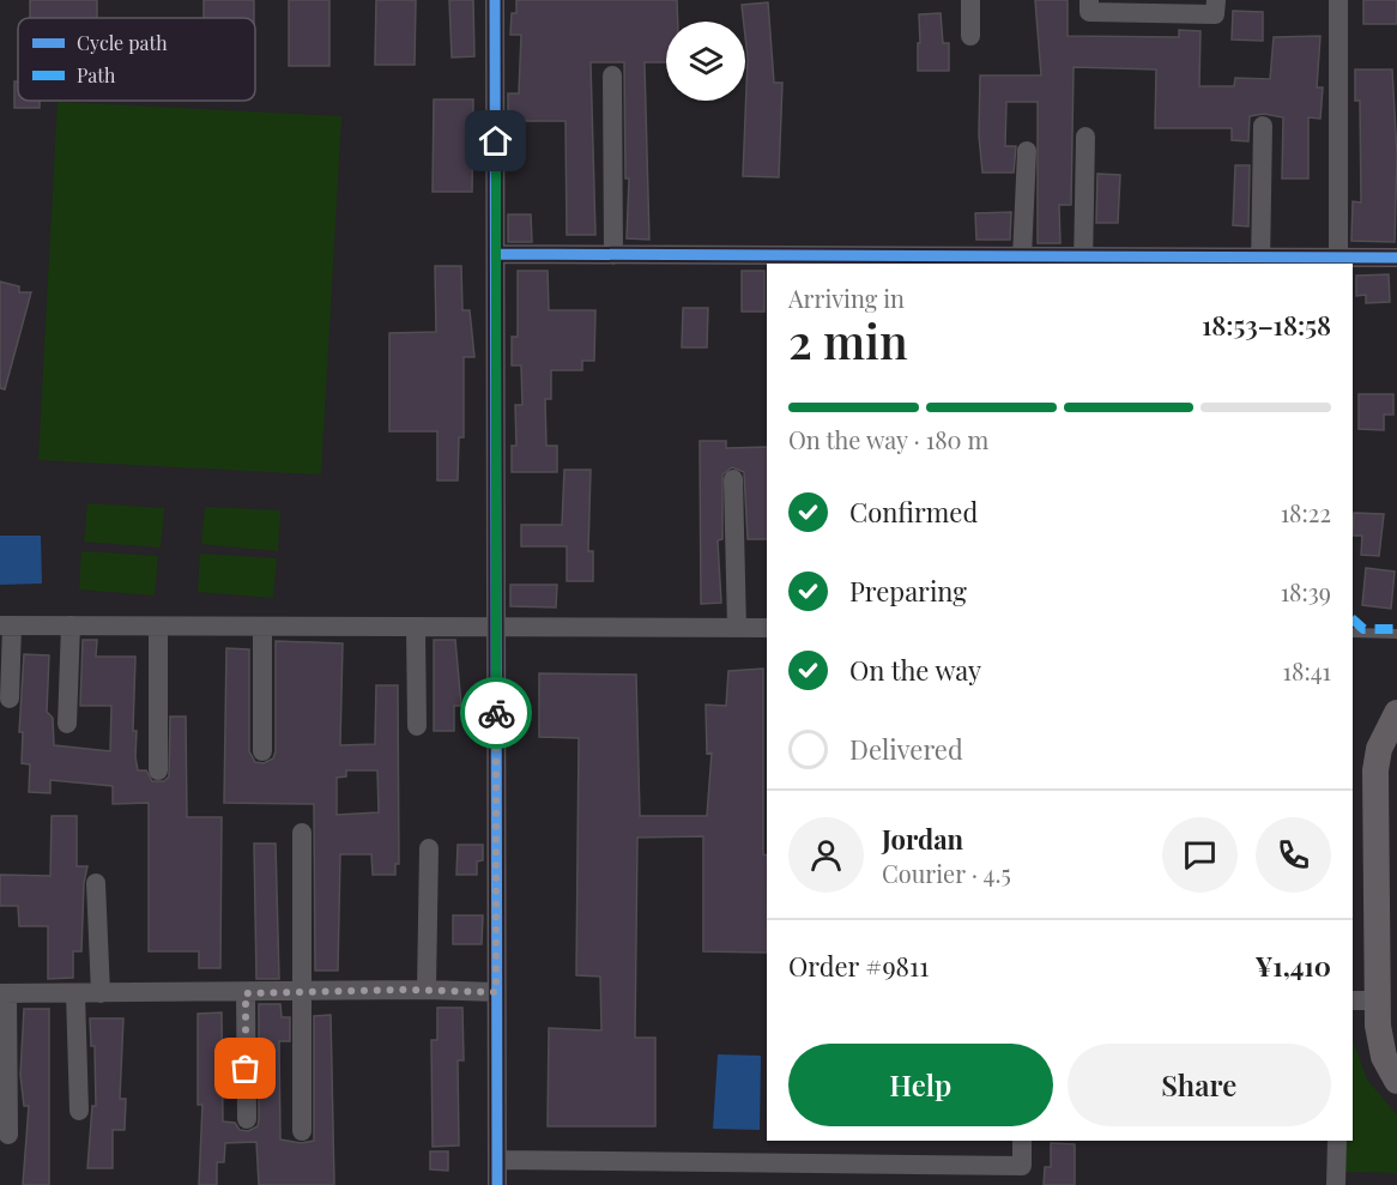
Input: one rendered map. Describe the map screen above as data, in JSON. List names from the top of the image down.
{
  "legend": ["Cycle path", "Path"],
  "page": {
    "heading": ["2 min", "Arriving in", "18:53–18:58"],
    "panel": [
      "Jordan",
      "Courier · 4.5",
      "Order #9811",
      "¥1,410"
    ],
    "bar": "On the way · 180 m",
    "list": [
      ["Confirmed", "18:22"],
      ["Preparing", "18:39"],
      ["On the way", "18:41"],
      "Delivered"
    ],
    "buttons": ["Help", "Share"]
  }
}
